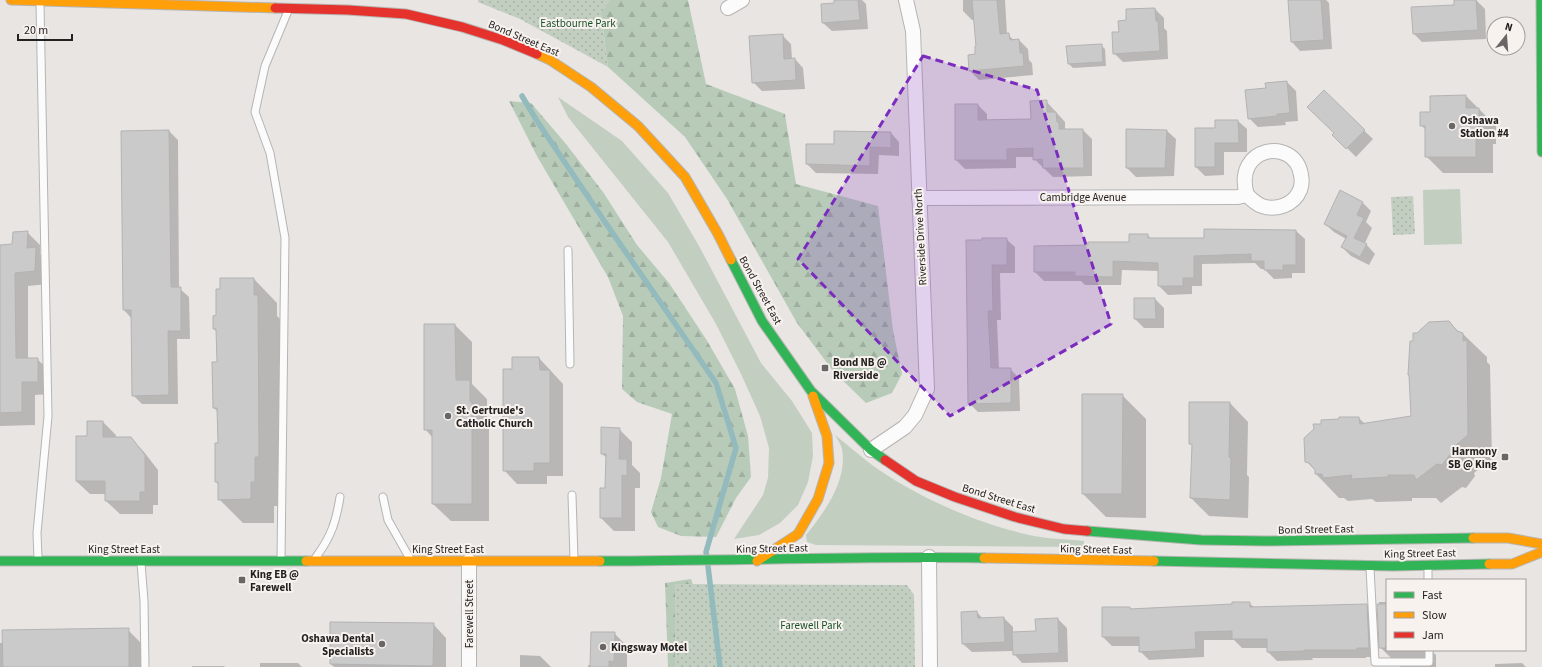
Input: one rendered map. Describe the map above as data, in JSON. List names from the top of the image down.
{
  "streets": {
    "main road": ["Bond Street East", "King Street East"],
    "street": ["Cambridge Avenue", "Riverside Drive North", "Farewell Street"]
  },
  "crossings": [
    ["Bond Street East", "Riverside Drive North"],
    ["Cambridge Avenue", "Riverside Drive North"],
    ["King Street East", "Farewell Street"]
  ],
  "parks": ["Eastbourne Park", "Farewell Park"],
  "places": {
    "other": [
      "Oshawa Station #4",
      "St. Gertrude's Catholic Church",
      "Oshawa Dental Specialists",
      "Kingsway Motel"
    ],
    "transit": ["Bond NB @ Riverside", "Harmony SB @ King", "King EB @ Farewell"]
  },
  "legend": ["Fast", "Slow", "Jam"],
  "scale_bar": "20 m",
  "north": "top"
}
